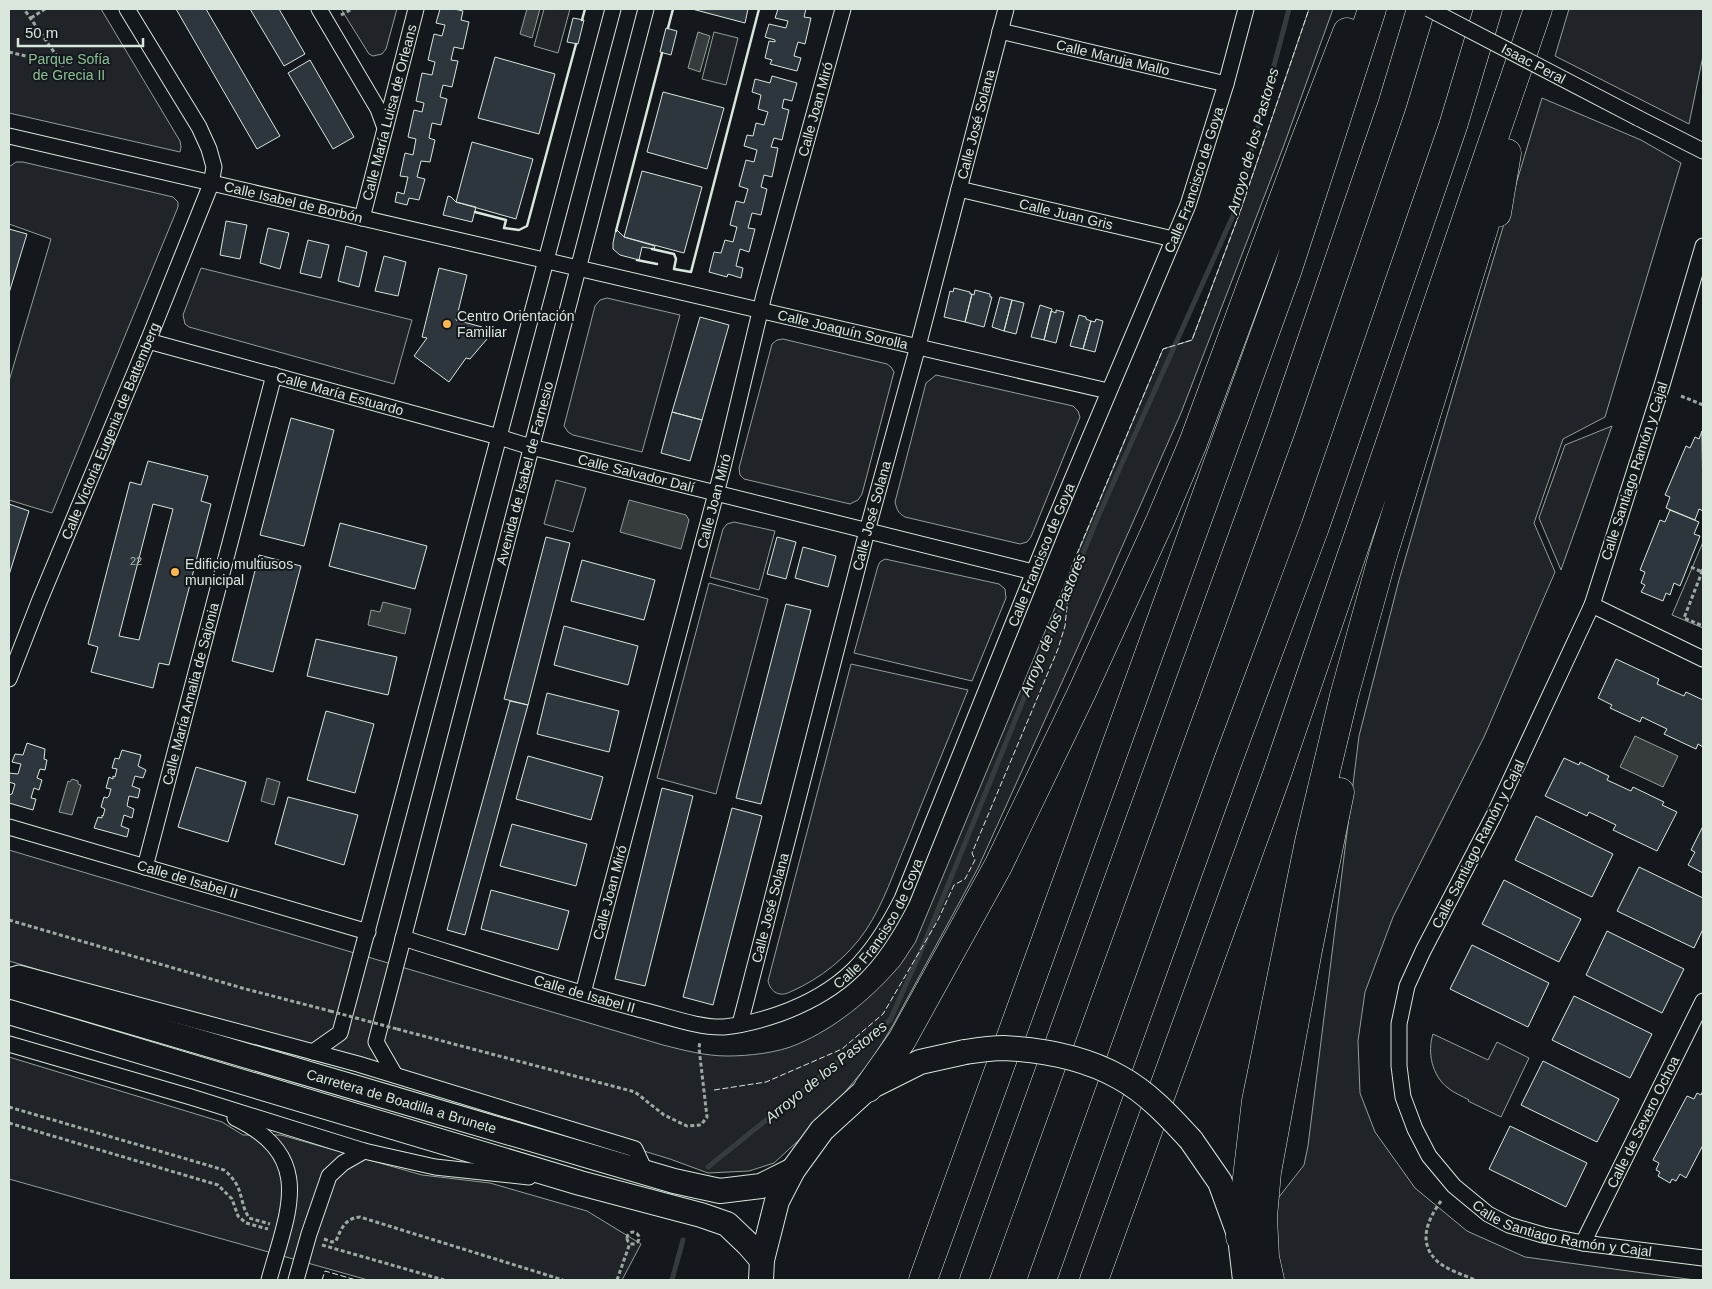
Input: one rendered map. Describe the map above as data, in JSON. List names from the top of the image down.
{
  "streets": {
    "main road": ["Carretera de Boadilla a Brunete"],
    "street": [
      "Calle Maruja Mallo",
      "Isaac Peral",
      "Calle Joan Miró",
      "Calle María Luisa de Orleans",
      "Calle José Solana",
      "Calle Francisco de Goya",
      "Calle Isabel de Borbón",
      "Calle Juan Gris",
      "Calle Joaquín Sorolla",
      "Calle María Estuardo",
      "Calle Victoria Eugenia de Battemberg",
      "Calle Santiago Ramón y Cajal",
      "Avenida de Isabel de Farnesio",
      "Calle Salvador Dalí",
      "Calle María Amalia de Sajonia",
      "Calle de Isabel II",
      "Calle de Severo Ochoa"
    ]
  },
  "crossings": [
    ["Calle Maruja Mallo", "Calle José Solana"],
    ["Calle Maruja Mallo", "Calle Francisco de Goya"],
    ["Calle Joan Miró", "Calle Joaquín Sorolla"],
    ["Calle Joan Miró", "Calle Salvador Dalí"],
    ["Calle Joan Miró", "Calle de Isabel II"],
    ["Calle María Luisa de Orleans", "Calle Isabel de Borbón"],
    ["Calle José Solana", "Calle Francisco de Goya"],
    ["Calle José Solana", "Calle Juan Gris"],
    ["Calle José Solana", "Calle Joaquín Sorolla"],
    ["Calle José Solana", "Calle Salvador Dalí"],
    ["Calle José Solana", "Calle de Isabel II"],
    ["Calle Francisco de Goya", "Calle Juan Gris"],
    ["Calle Francisco de Goya", "Calle Joaquín Sorolla"],
    ["Calle Francisco de Goya", "Calle Salvador Dalí"],
    ["Calle Francisco de Goya", "Calle de Isabel II"],
    ["Calle Isabel de Borbón", "Calle Joaquín Sorolla"],
    ["Calle Isabel de Borbón", "Calle Victoria Eugenia de Battemberg"],
    ["Calle Isabel de Borbón", "Avenida de Isabel de Farnesio"],
    ["Calle Joaquín Sorolla", "Avenida de Isabel de Farnesio"],
    ["Calle María Estuardo", "Calle Victoria Eugenia de Battemberg"],
    ["Calle María Estuardo", "Avenida de Isabel de Farnesio"],
    ["Calle María Estuardo", "Calle Salvador Dalí"],
    ["Calle María Estuardo", "Calle María Amalia de Sajonia"],
    ["Calle Santiago Ramón y Cajal", "Calle de Severo Ochoa"],
    ["Avenida de Isabel de Farnesio", "Calle Salvador Dalí"],
    ["Avenida de Isabel de Farnesio", "Calle de Isabel II"],
    ["Calle María Amalia de Sajonia", "Calle de Isabel II"]
  ],
  "water": ["Arroyo de los Pastores"],
  "parks": ["Parque Sofía de Grecia II"],
  "places": ["Centro Orientación Familiar", "Edificio multiusos municipal"],
  "house_numbers": ["22"],
  "scale_bar": "50 m"
}
